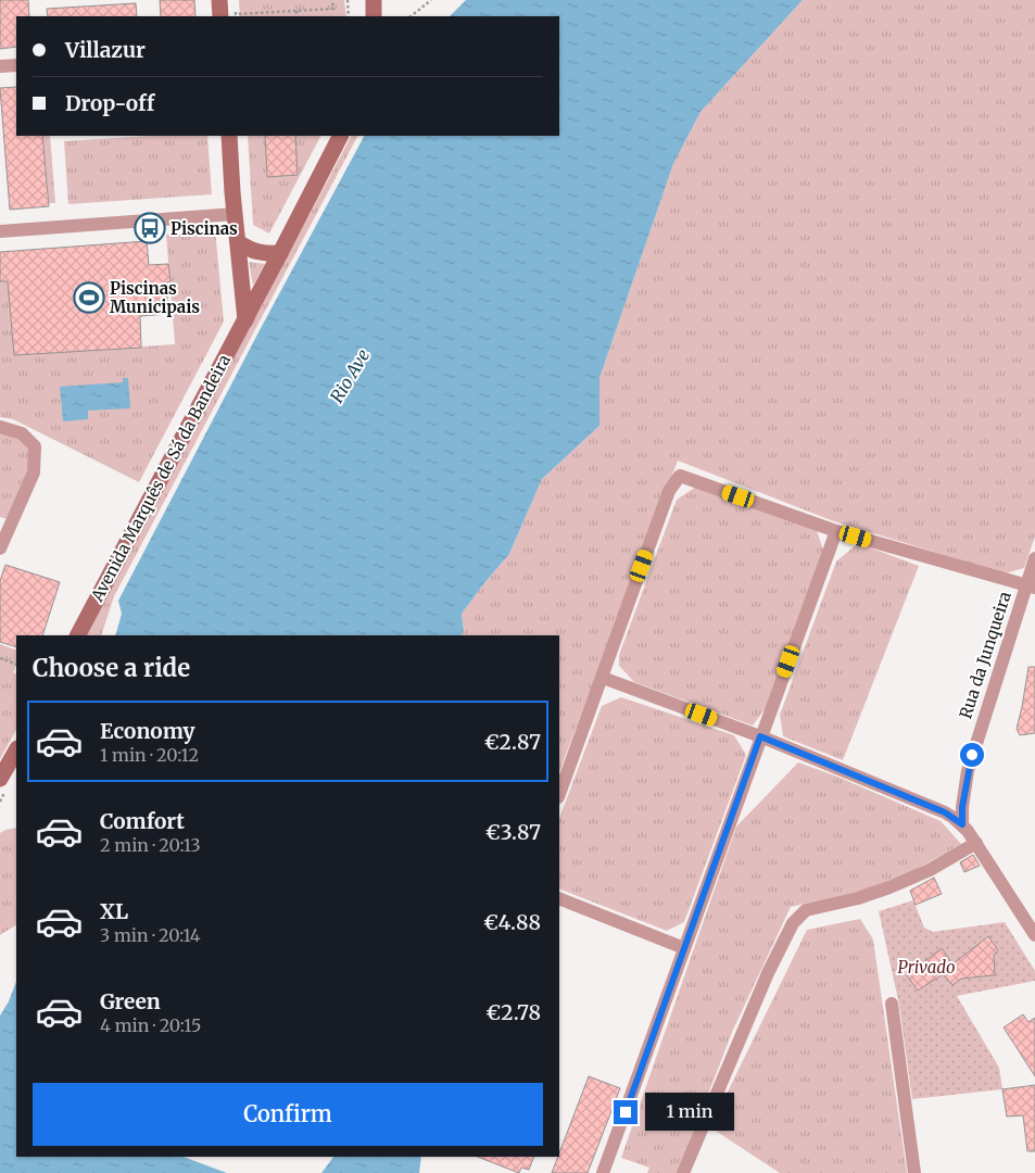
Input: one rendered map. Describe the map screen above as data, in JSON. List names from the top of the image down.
{
  "streets": {
    "main road": ["Avenida Marquês de Sá da Bandeira"],
    "street": ["Rua da Junqueira"]
  },
  "water": ["Rio Ave"],
  "parks": ["Privado"],
  "places": {
    "bus stop": ["Piscinas"],
    "sports": ["Piscinas Municipais"]
  },
  "page": {
    "banner": ["Villazur", "Drop-off"],
    "heading": "Choose a ride",
    "list": [
      {
        "name": "Economy",
        "note": "1 min · 20:12",
        "value": "€2.87"
      },
      {
        "name": "Comfort",
        "note": "2 min · 20:13",
        "value": "€3.87"
      },
      {
        "name": "XL",
        "note": "3 min · 20:14",
        "value": "€4.88"
      },
      {
        "name": "Green",
        "note": "4 min · 20:15",
        "value": "€2.78"
      }
    ],
    "buttons": "Confirm",
    "bubble": "1 min"
  }
}
